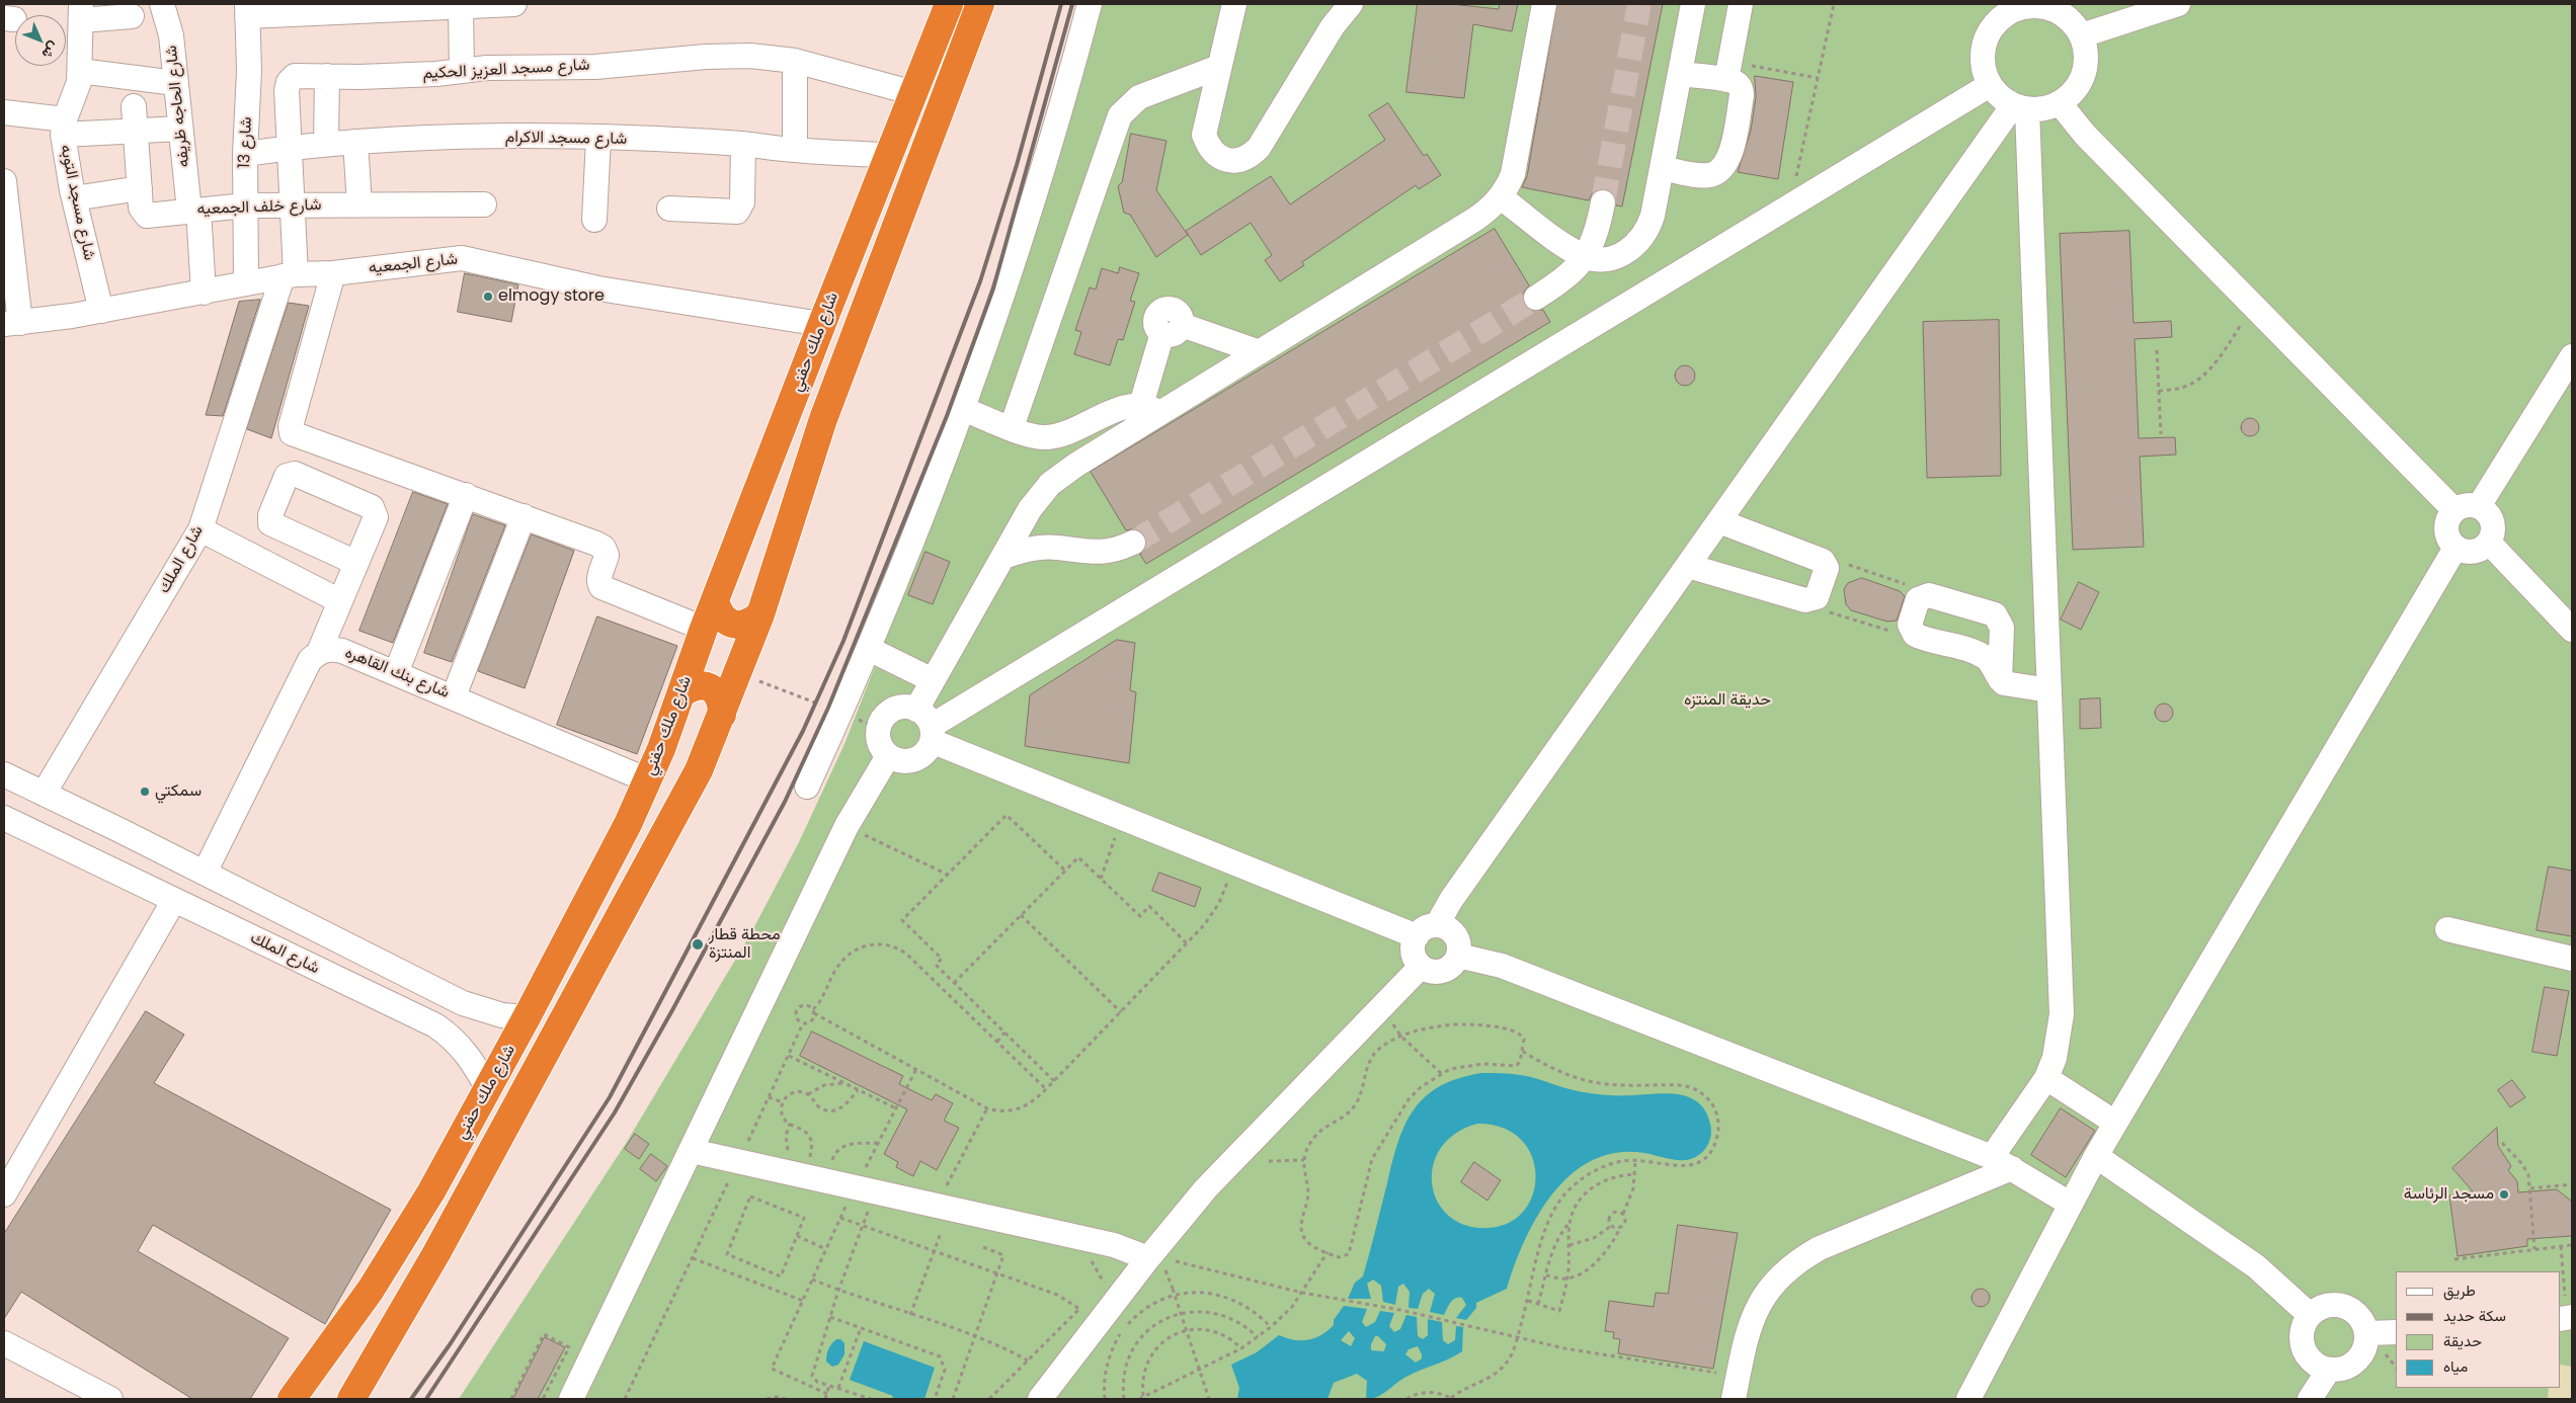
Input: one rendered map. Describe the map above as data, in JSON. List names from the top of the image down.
{
  "streets": {
    "highway": ["شارع ملك حفني"],
    "street": [
      "شارع مسجد العزيز الحكيم",
      "شارع الحاجه ظريفه",
      "شارع مسجد الاكرام",
      "شارع 13",
      "شارع مسجد التوبه",
      "شارع خلف الجمعيه",
      "شارع الجمعيه",
      "شارع الملك",
      "شارع بنك القاهره"
    ]
  },
  "crossings": [
    ["شارع مسجد العزيز الحكيم", "شارع مسجد الاكرام"],
    ["شارع مسجد العزيز الحكيم", "شارع خلف الجمعيه"],
    ["شارع مسجد العزيز الحكيم", "شارع الجمعيه"],
    ["شارع مسجد العزيز الحكيم", "شارع ملك حفني"],
    ["شارع مسجد العزيز الحكيم", "شارع الملك"],
    ["شارع الحاجه ظريفه", "شارع خلف الجمعيه"],
    ["شارع الحاجه ظريفه", "شارع الجمعيه"],
    ["شارع مسجد الاكرام", "شارع 13"],
    ["شارع مسجد الاكرام", "شارع ملك حفني"],
    ["شارع 13", "شارع خلف الجمعيه"],
    ["شارع 13", "شارع الجمعيه"],
    ["شارع مسجد التوبه", "شارع الجمعيه"],
    ["شارع الجمعيه", "شارع ملك حفني"],
    ["شارع الجمعيه", "شارع الملك"],
    ["شارع ملك حفني", "شارع الملك"],
    ["شارع ملك حفني", "شارع بنك القاهره"]
  ],
  "parks": ["حديقة المنتزه"],
  "places": [
    "elmogy store",
    "سمكتي",
    "محطة قطار المنتزة",
    "مسجد الرئاسة"
  ],
  "legend": [
    "طريق",
    "سكة حديد",
    "حديقة",
    "مياه"
  ],
  "north": "bottom right"
}
